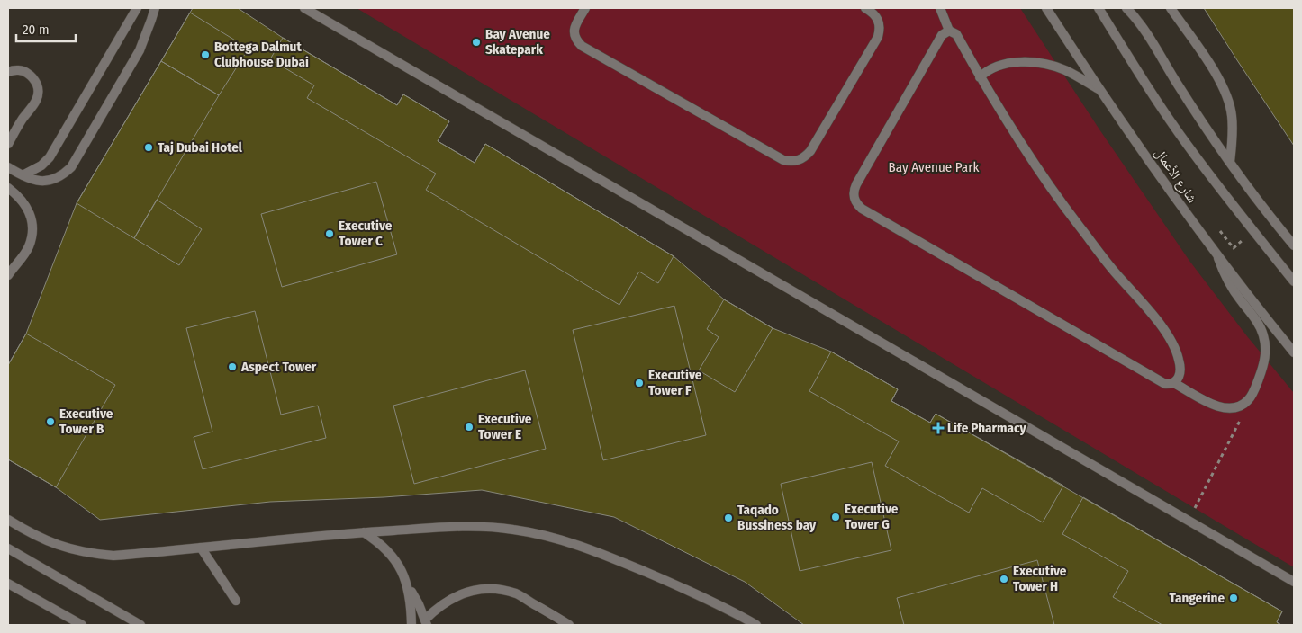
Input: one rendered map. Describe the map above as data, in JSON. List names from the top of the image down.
{
  "streets": {
    "street": ["شارع الأعمال"]
  },
  "parks": ["Bay Avenue Park"],
  "places": {
    "other": [
      "Bay Avenue Skatepark",
      "Bottega Dalmut Clubhouse Dubai",
      "Taj Dubai Hotel",
      "Executive Tower C",
      "Aspect Tower",
      "Executive Tower F",
      "Executive Tower B",
      "Executive Tower E",
      "Executive Tower G",
      "Taqado Bussiness bay",
      "Executive Tower H",
      "Tangerine"
    ],
    "health": ["Life Pharmacy"]
  },
  "scale_bar": "20 m"
}
